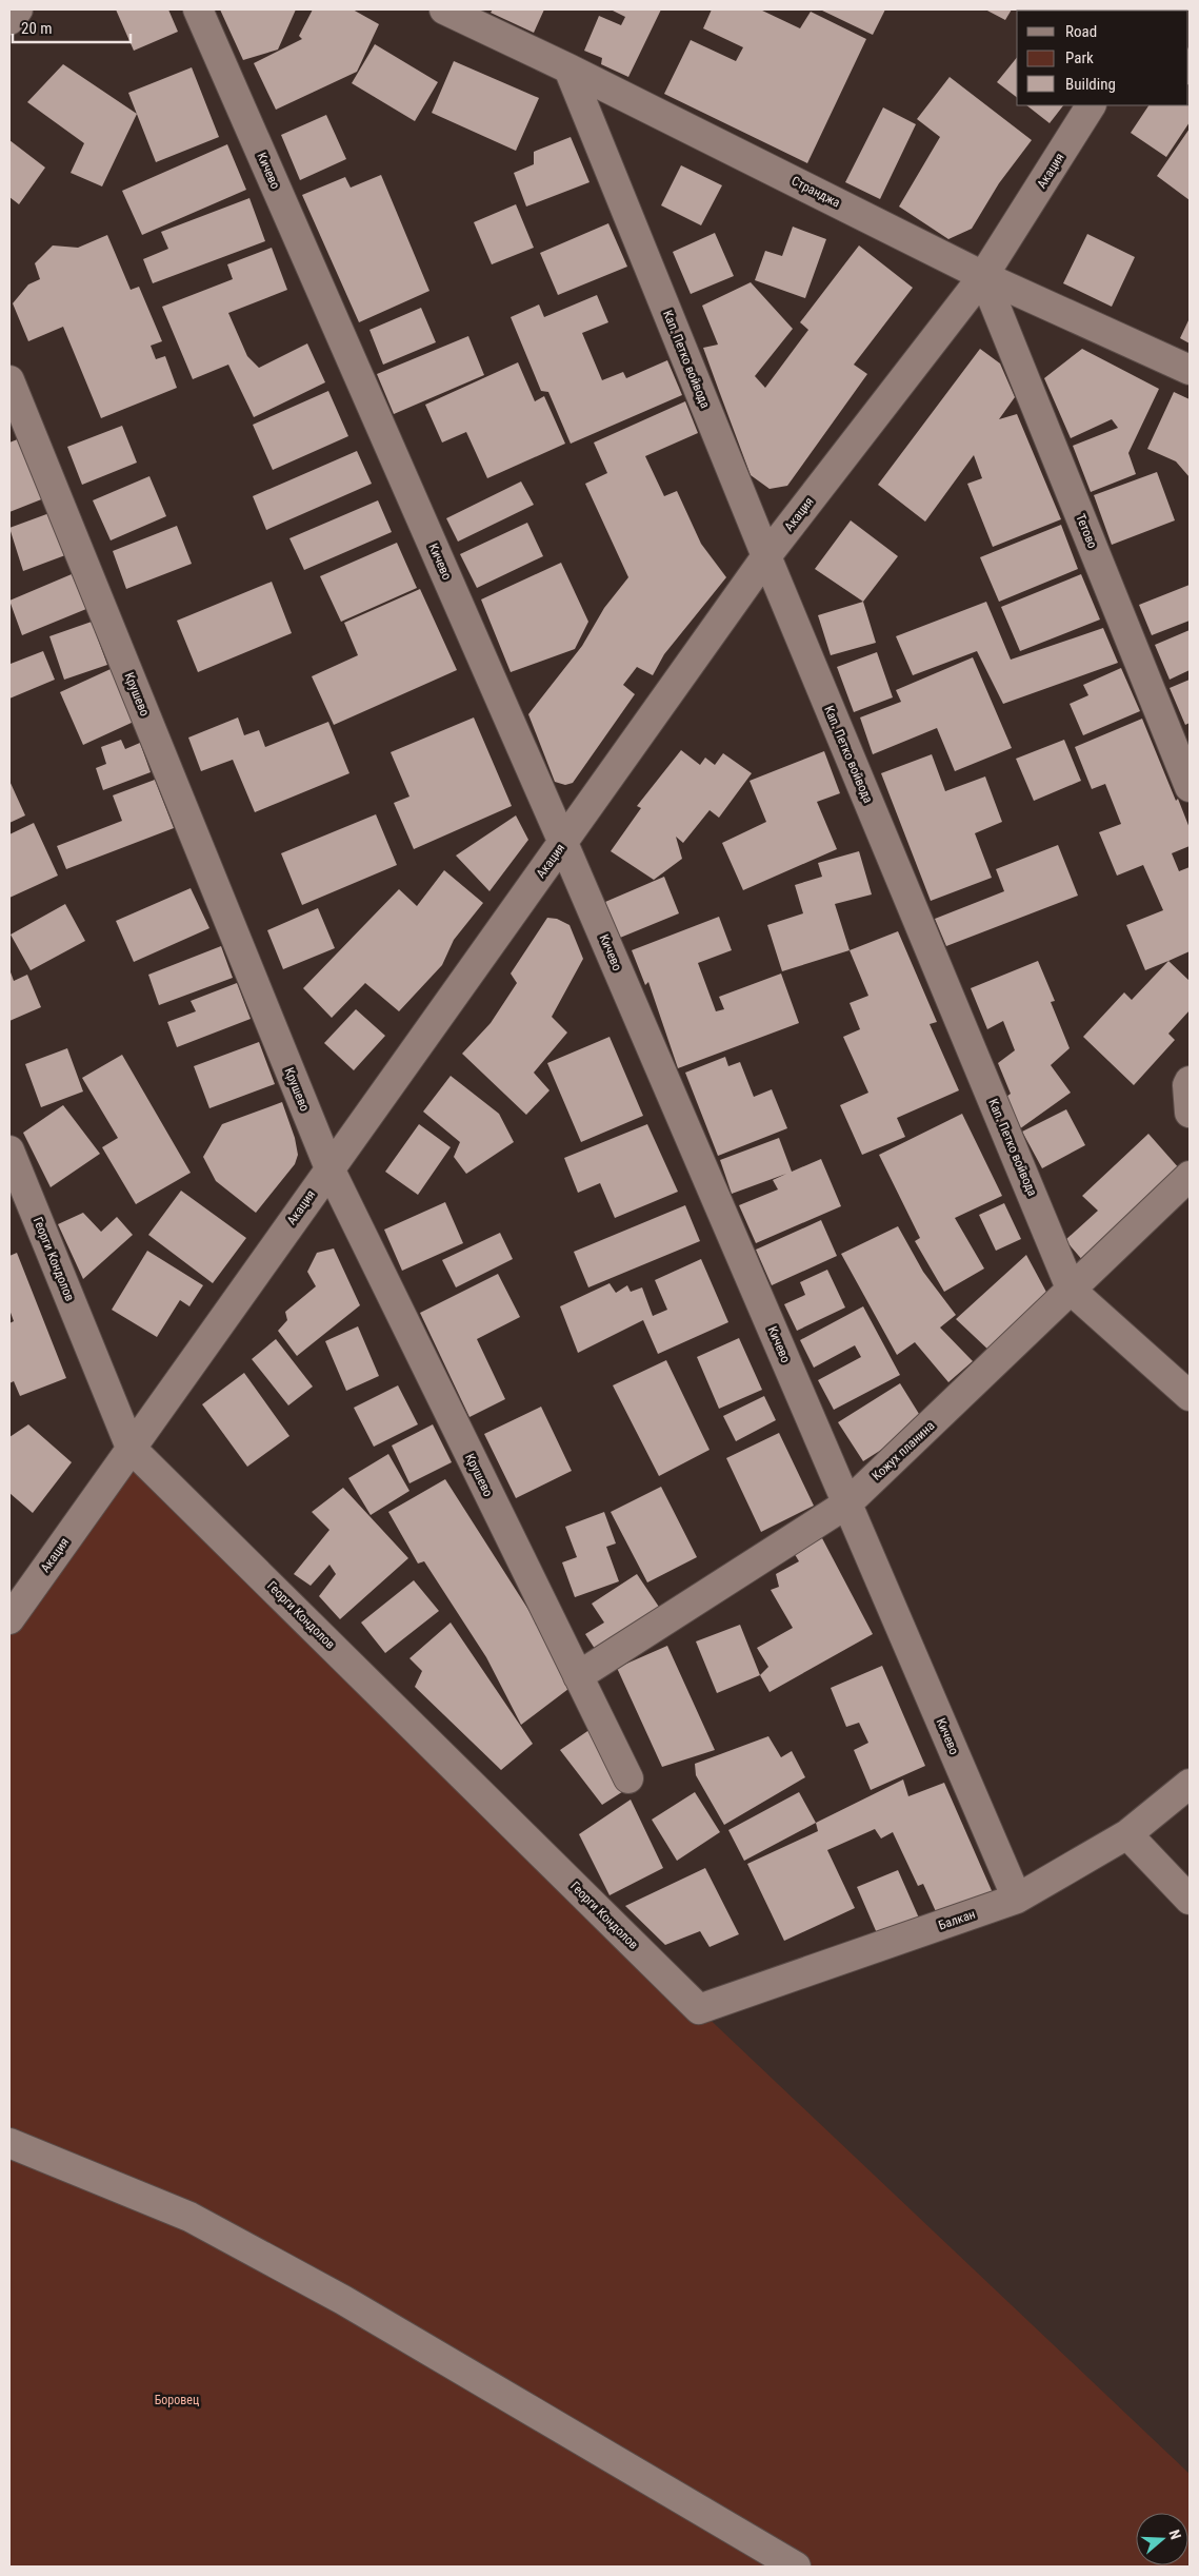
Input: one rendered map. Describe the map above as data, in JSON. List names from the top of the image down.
{
  "streets": {
    "street": [
      "Кичево",
      "Акация",
      "Странджа",
      "Кап. Петко войвода",
      "Тетово",
      "Крушево",
      "Георги Кондолов",
      "Кожух планина",
      "Балкан"
    ]
  },
  "crossings": [
    ["Кичево", "Акация"],
    ["Кичево", "Кожух планина"],
    ["Кичево", "Балкан"],
    ["Акация", "Странджа"],
    ["Акация", "Кап. Петко войвода"],
    ["Акация", "Тетово"],
    ["Акация", "Крушево"],
    ["Акация", "Георги Кондолов"],
    ["Странджа", "Кап. Петко войвода"],
    ["Странджа", "Тетово"],
    ["Кап. Петко войвода", "Кожух планина"],
    ["Крушево", "Кожух планина"],
    ["Георги Кондолов", "Балкан"]
  ],
  "parks": ["Боровец"],
  "legend": ["Road", "Park", "Building"],
  "scale_bar": "20 m",
  "north": "right"
}
